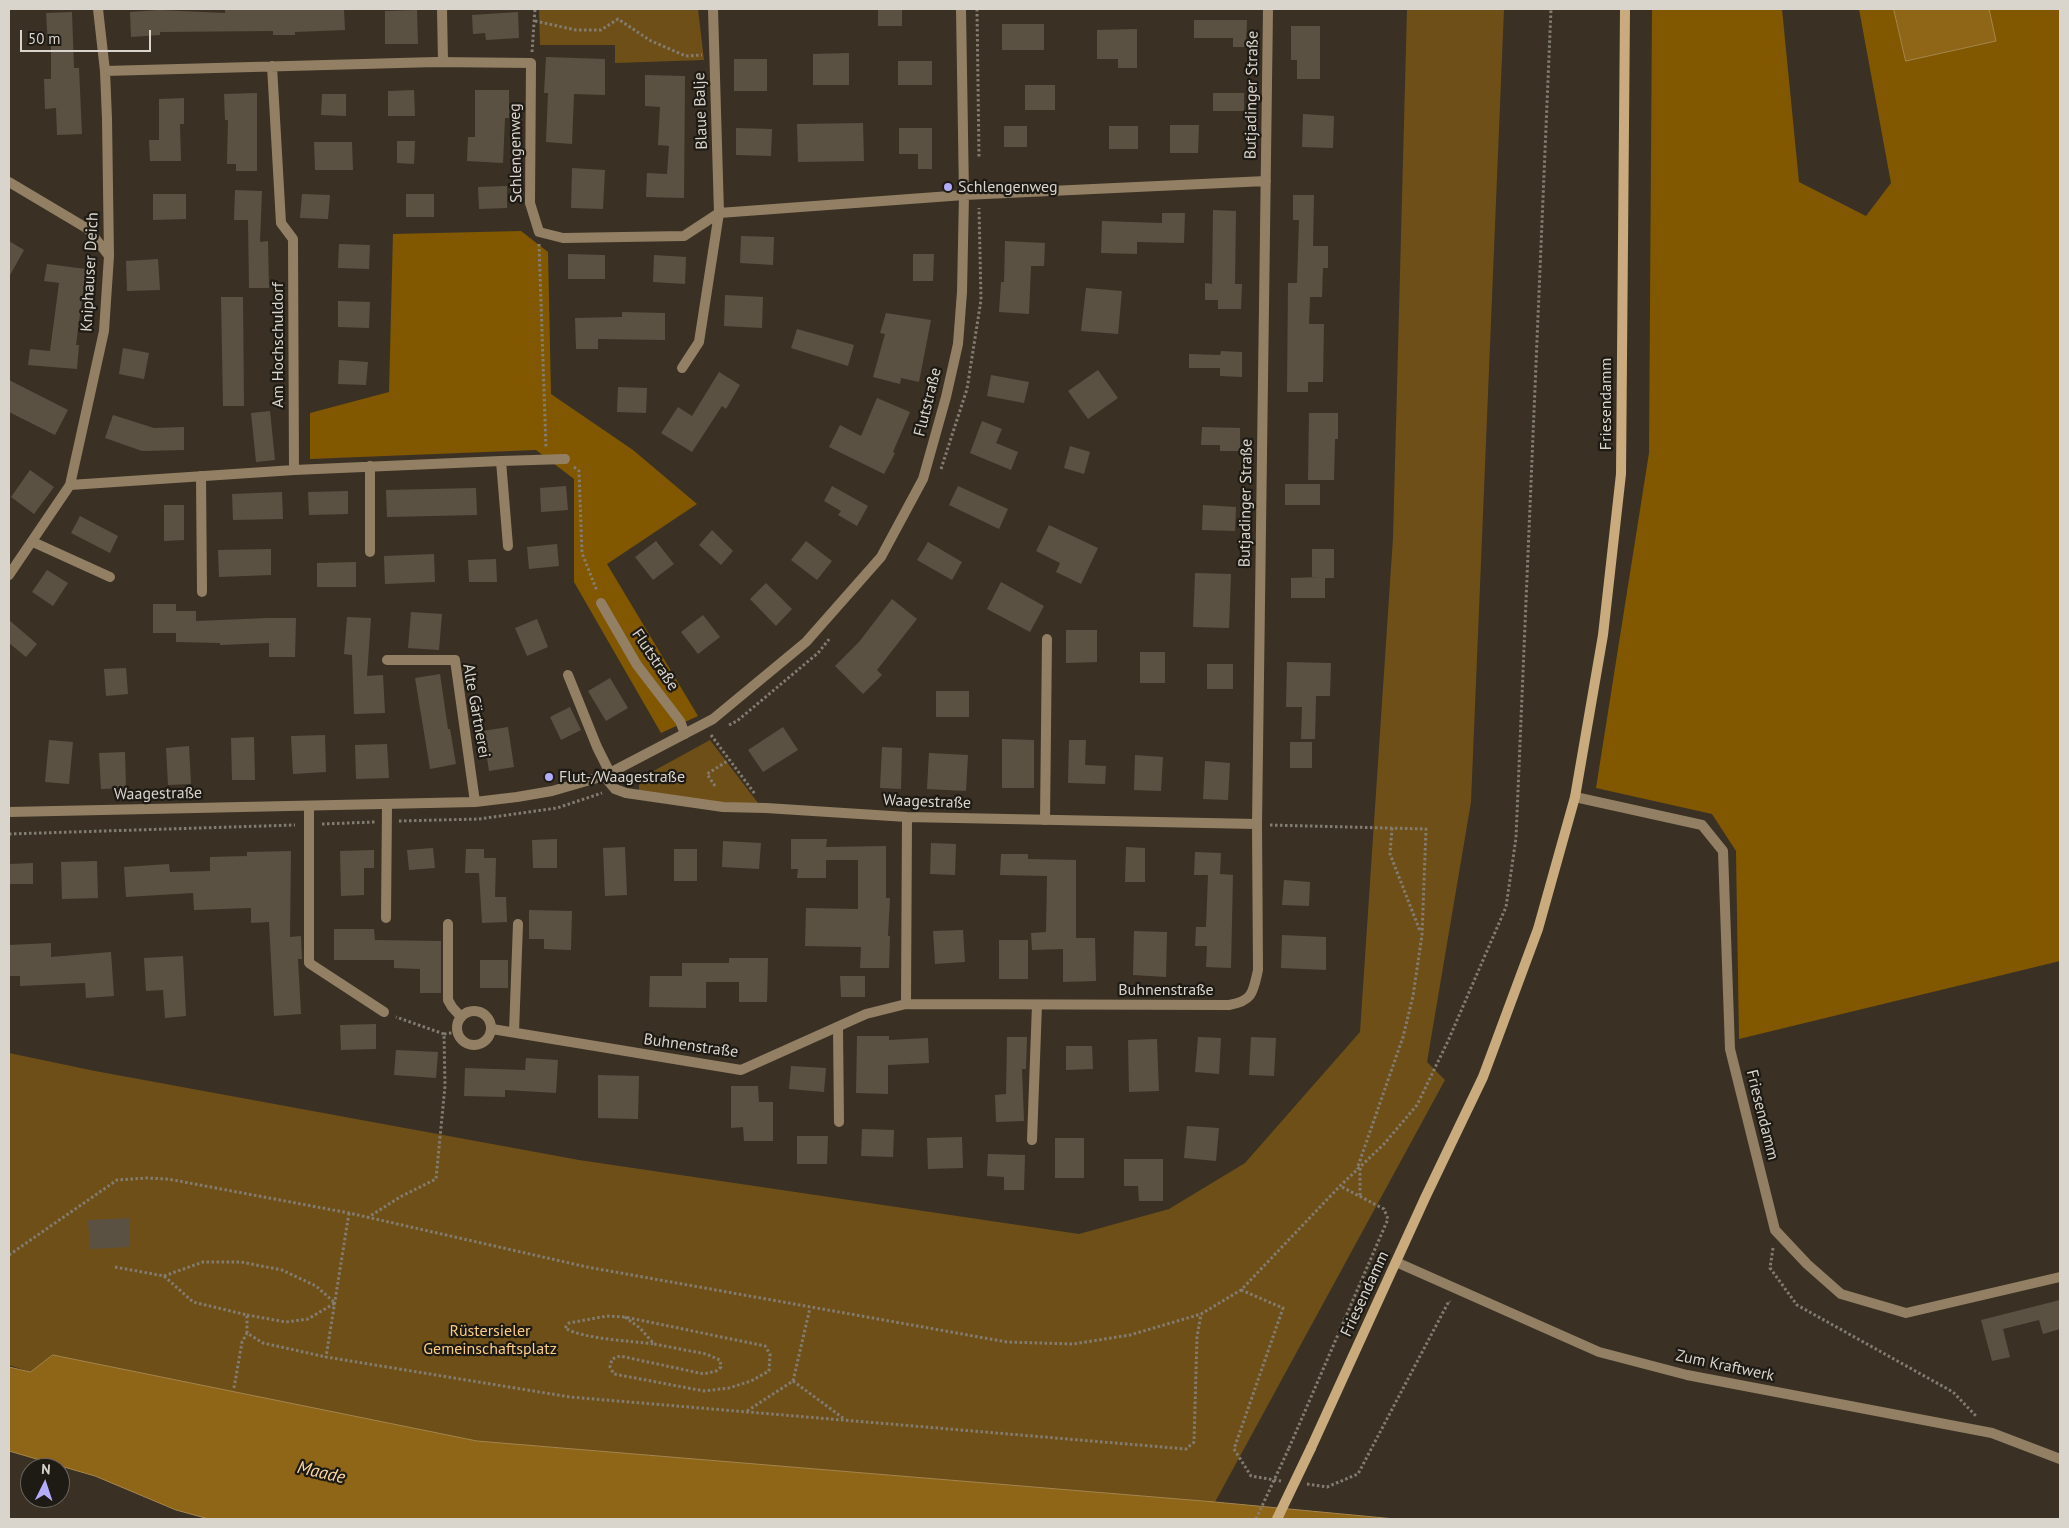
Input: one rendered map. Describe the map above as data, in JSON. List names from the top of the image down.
{
  "streets": {
    "main road": ["Friesendamm"],
    "street": [
      "Butjadinger Straße",
      "Blaue Balje",
      "Schlengenweg",
      "Kniphauser Deich",
      "Am Hochschuldorf",
      "Flutstraße",
      "Alte Gärtnerei",
      "Waagestraße",
      "Buhnenstraße",
      "Zum Kraftwerk"
    ]
  },
  "crossings": [
    ["Butjadinger Straße", "Flutstraße"],
    ["Butjadinger Straße", "Waagestraße"],
    ["Butjadinger Straße", "Buhnenstraße"],
    ["Flutstraße", "Waagestraße"],
    ["Friesendamm", "Zum Kraftwerk"],
    ["Alte Gärtnerei", "Waagestraße"],
    ["Waagestraße", "Buhnenstraße"]
  ],
  "water": ["Maade"],
  "parks": ["Rüstersieler Gemeinschaftsplatz"],
  "places": ["Schlengenweg", "Flut-/Waagestraße"],
  "scale_bar": "50 m",
  "north": "top"
}
